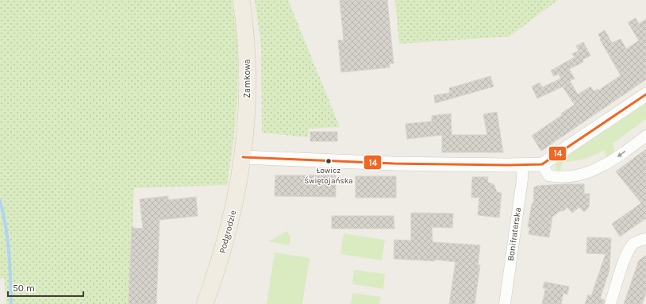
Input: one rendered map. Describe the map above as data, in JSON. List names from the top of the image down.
{
  "streets": {
    "main road": ["Zamkowa", "Podgrodzie"],
    "street": ["Bonifraterska"]
  },
  "crossings": [
    ["Zamkowa", "Podgrodzie"]
  ],
  "places": ["Łowicz Świętojańska"],
  "lines": ["transit line 14"],
  "scale_bar": "50 m"
}
